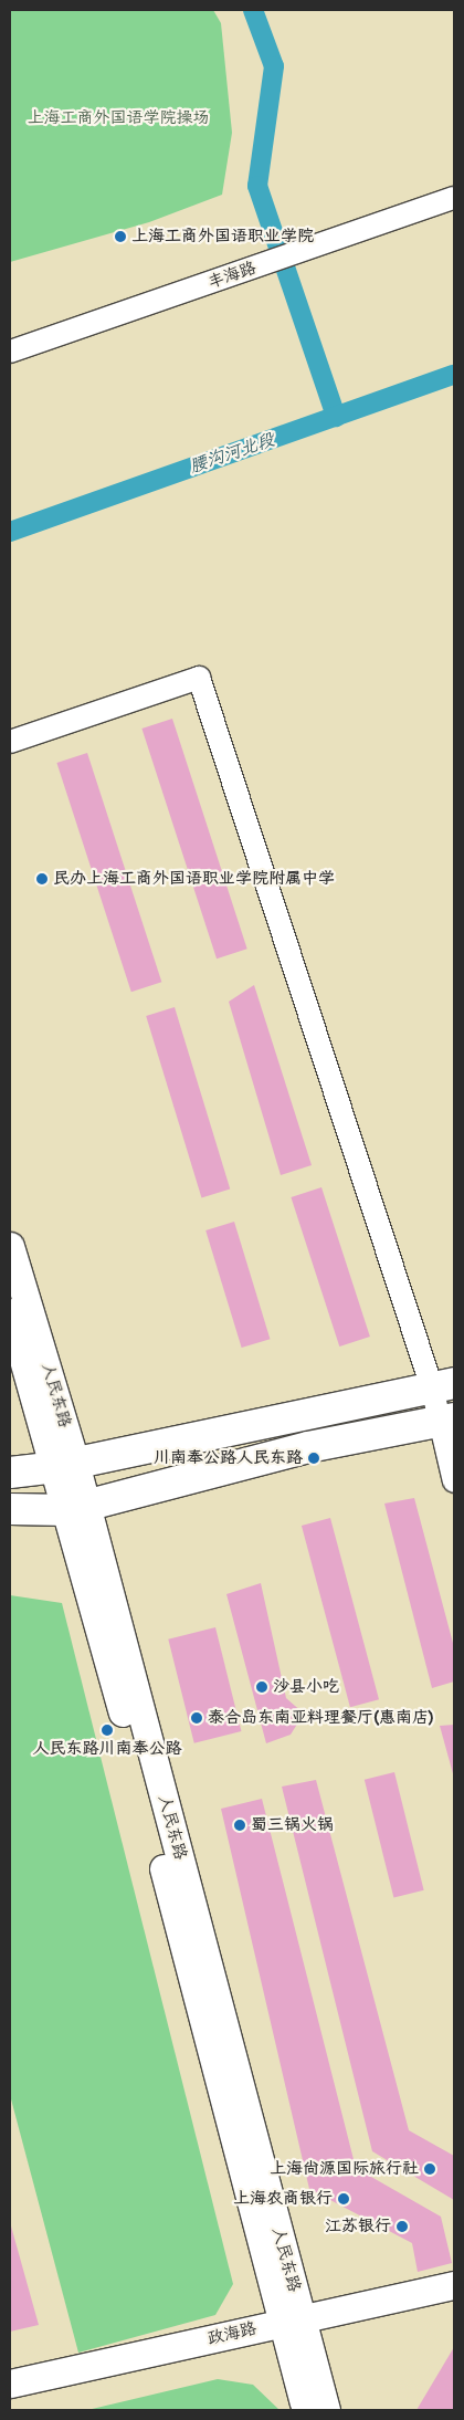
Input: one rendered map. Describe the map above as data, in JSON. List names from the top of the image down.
{
  "streets": {
    "street": ["丰海路", "人民东路", "政海路"]
  },
  "crossings": [
    ["人民东路", "政海路"]
  ],
  "water": ["腰沟河北段"],
  "parks": ["上海工商外国语学院操场"],
  "places": [
    "上海工商外国语职业学院",
    "民办上海工商外国语职业学院附属中学",
    "川南奉公路人民东路",
    "沙县小吃",
    "泰合岛东南亚料理餐厅(惠南店)",
    "人民东路川南奉公路",
    "蜀三锅火锅",
    "上海尚源国际旅行社",
    "上海农商银行",
    "江苏银行"
  ]
}
